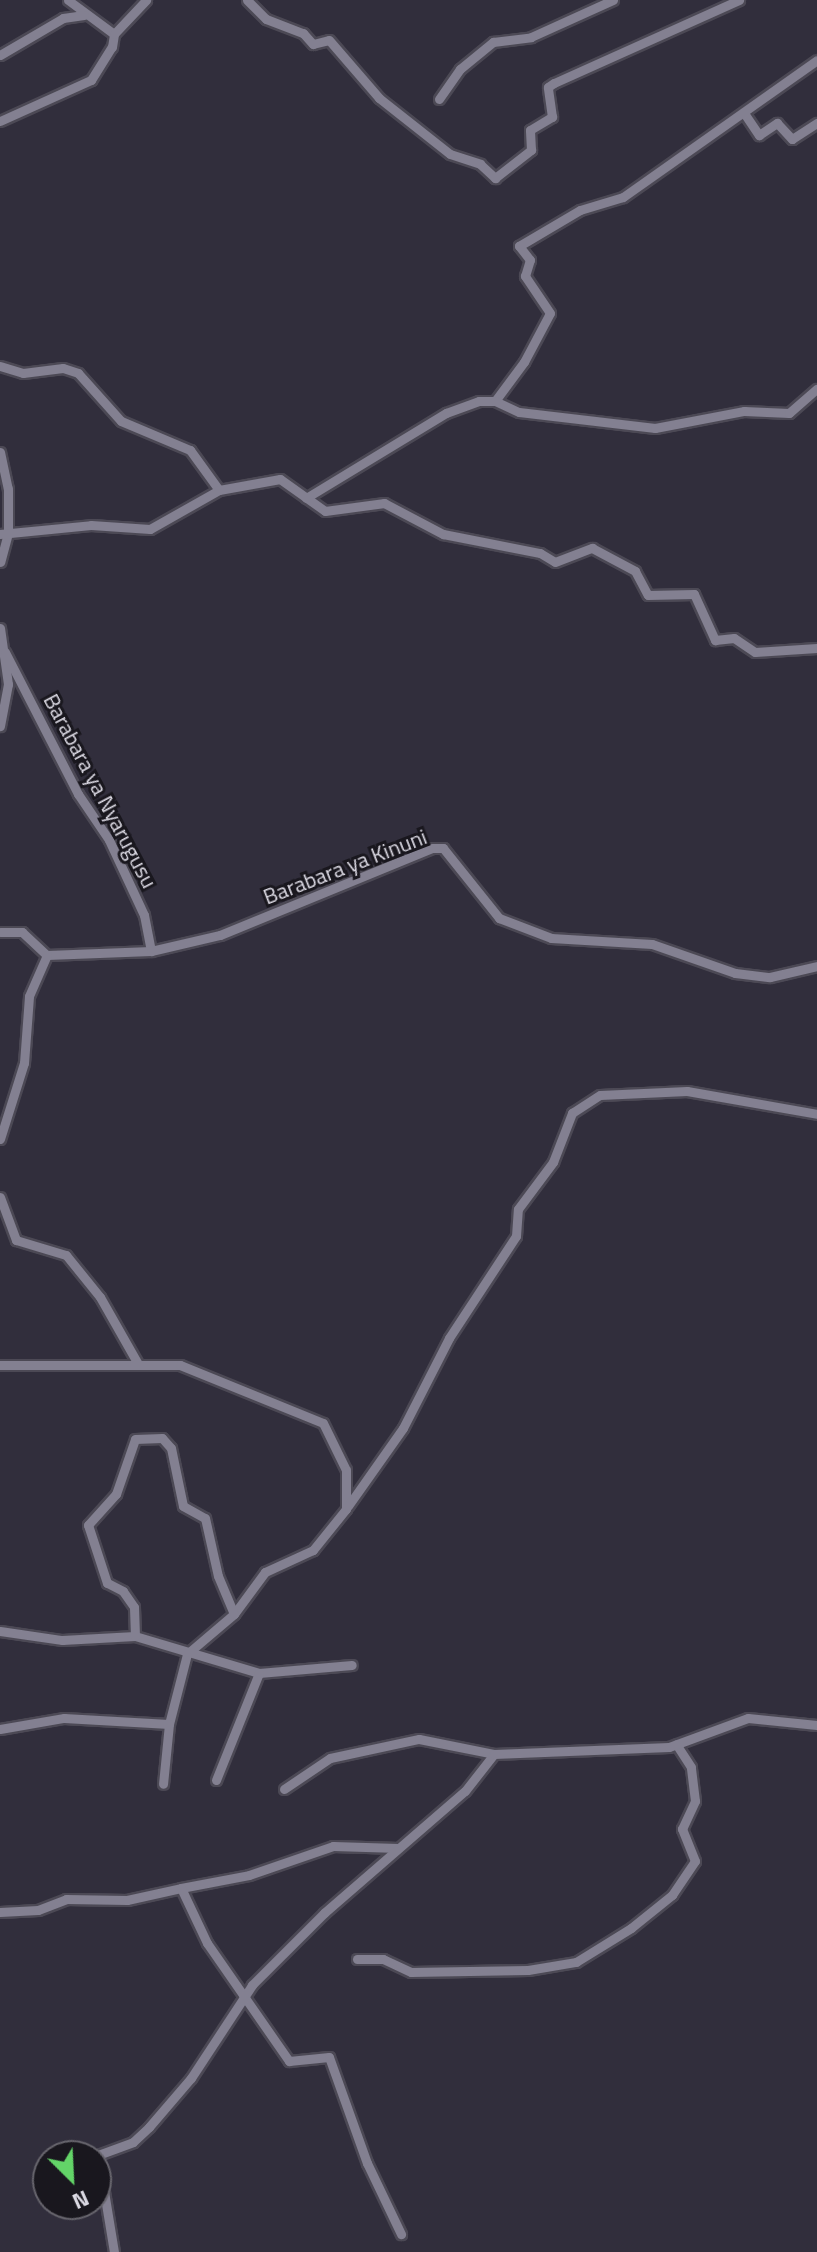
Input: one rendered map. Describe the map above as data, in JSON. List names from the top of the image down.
{
  "streets": {
    "street": ["Barabara ya Nyarugusu", "Barabara ya Kinuni"]
  },
  "crossings": [
    ["Barabara ya Nyarugusu", "Barabara ya Kinuni"]
  ],
  "north": "bottom right"
}
